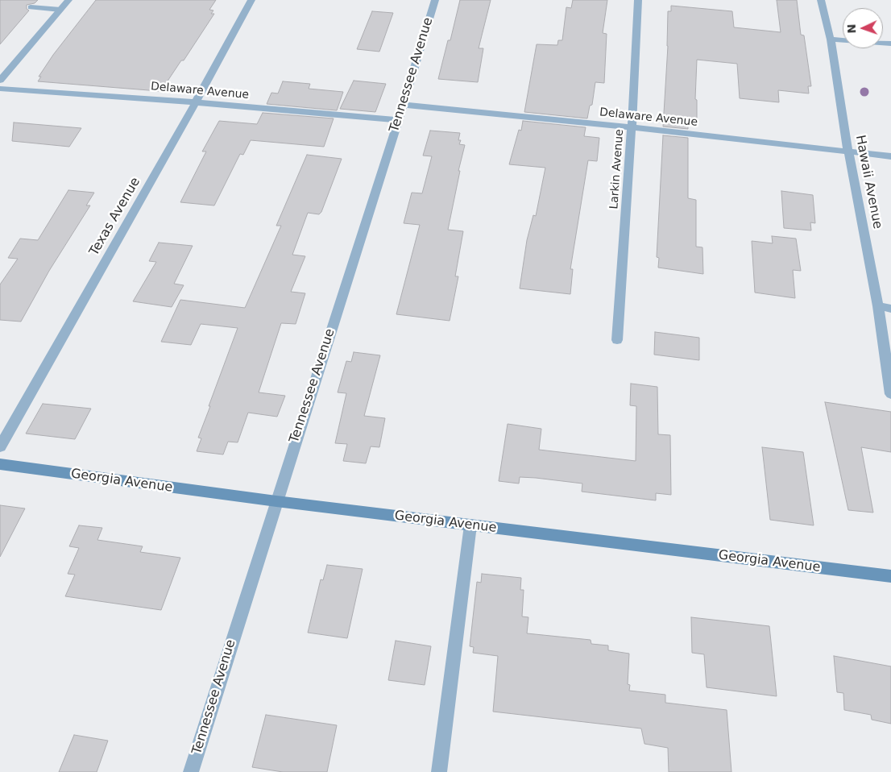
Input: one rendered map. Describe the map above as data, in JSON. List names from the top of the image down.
{
  "streets": {
    "street": [
      "Tennessee Avenue",
      "Delaware Avenue",
      "Larkin Avenue",
      "Hawaii Avenue",
      "Texas Avenue",
      "Georgia Avenue"
    ]
  },
  "crossings": [
    ["Tennessee Avenue", "Delaware Avenue"],
    ["Tennessee Avenue", "Georgia Avenue"],
    ["Delaware Avenue", "Larkin Avenue"],
    ["Delaware Avenue", "Hawaii Avenue"],
    ["Delaware Avenue", "Texas Avenue"]
  ],
  "north": "left"
}
